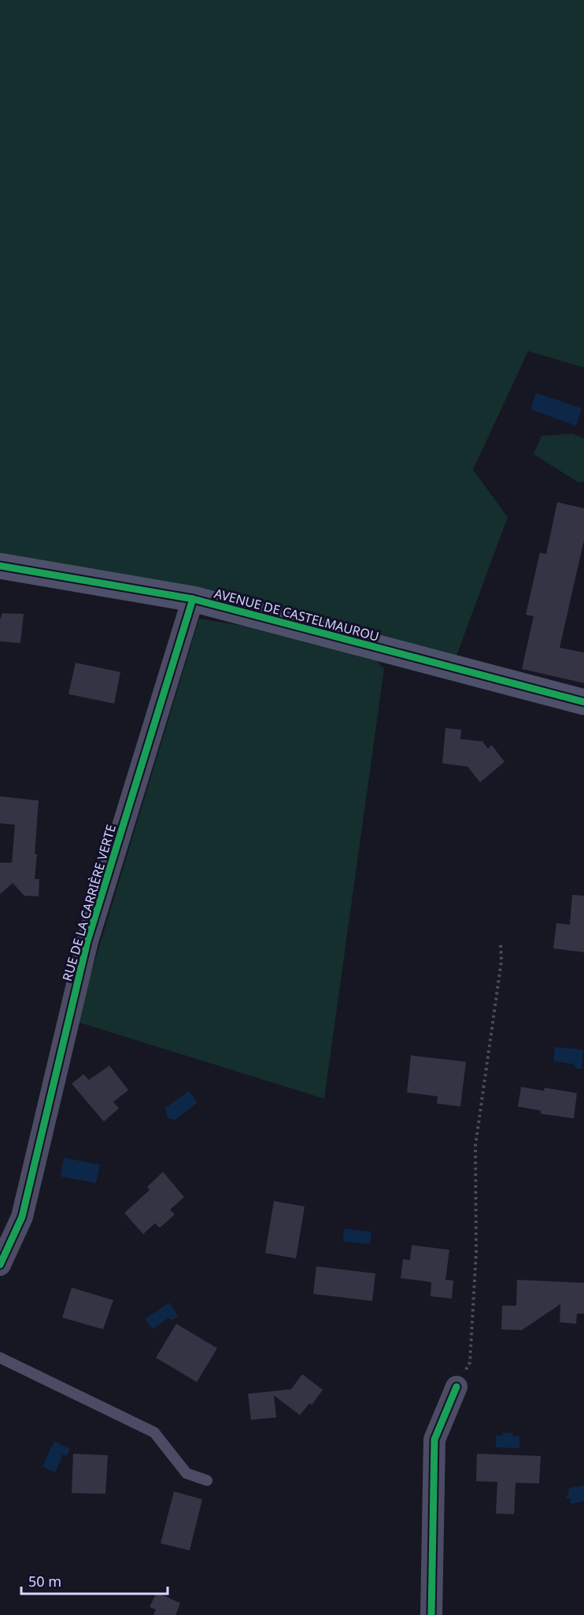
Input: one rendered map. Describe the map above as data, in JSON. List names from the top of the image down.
{
  "streets": {
    "street": ["AVENUE DE CASTELMAUROU", "RUE DE LA CARRIÈRE VERTE"]
  },
  "crossings": [
    ["AVENUE DE CASTELMAUROU", "RUE DE LA CARRIÈRE VERTE"]
  ],
  "scale_bar": "50 m"
}
